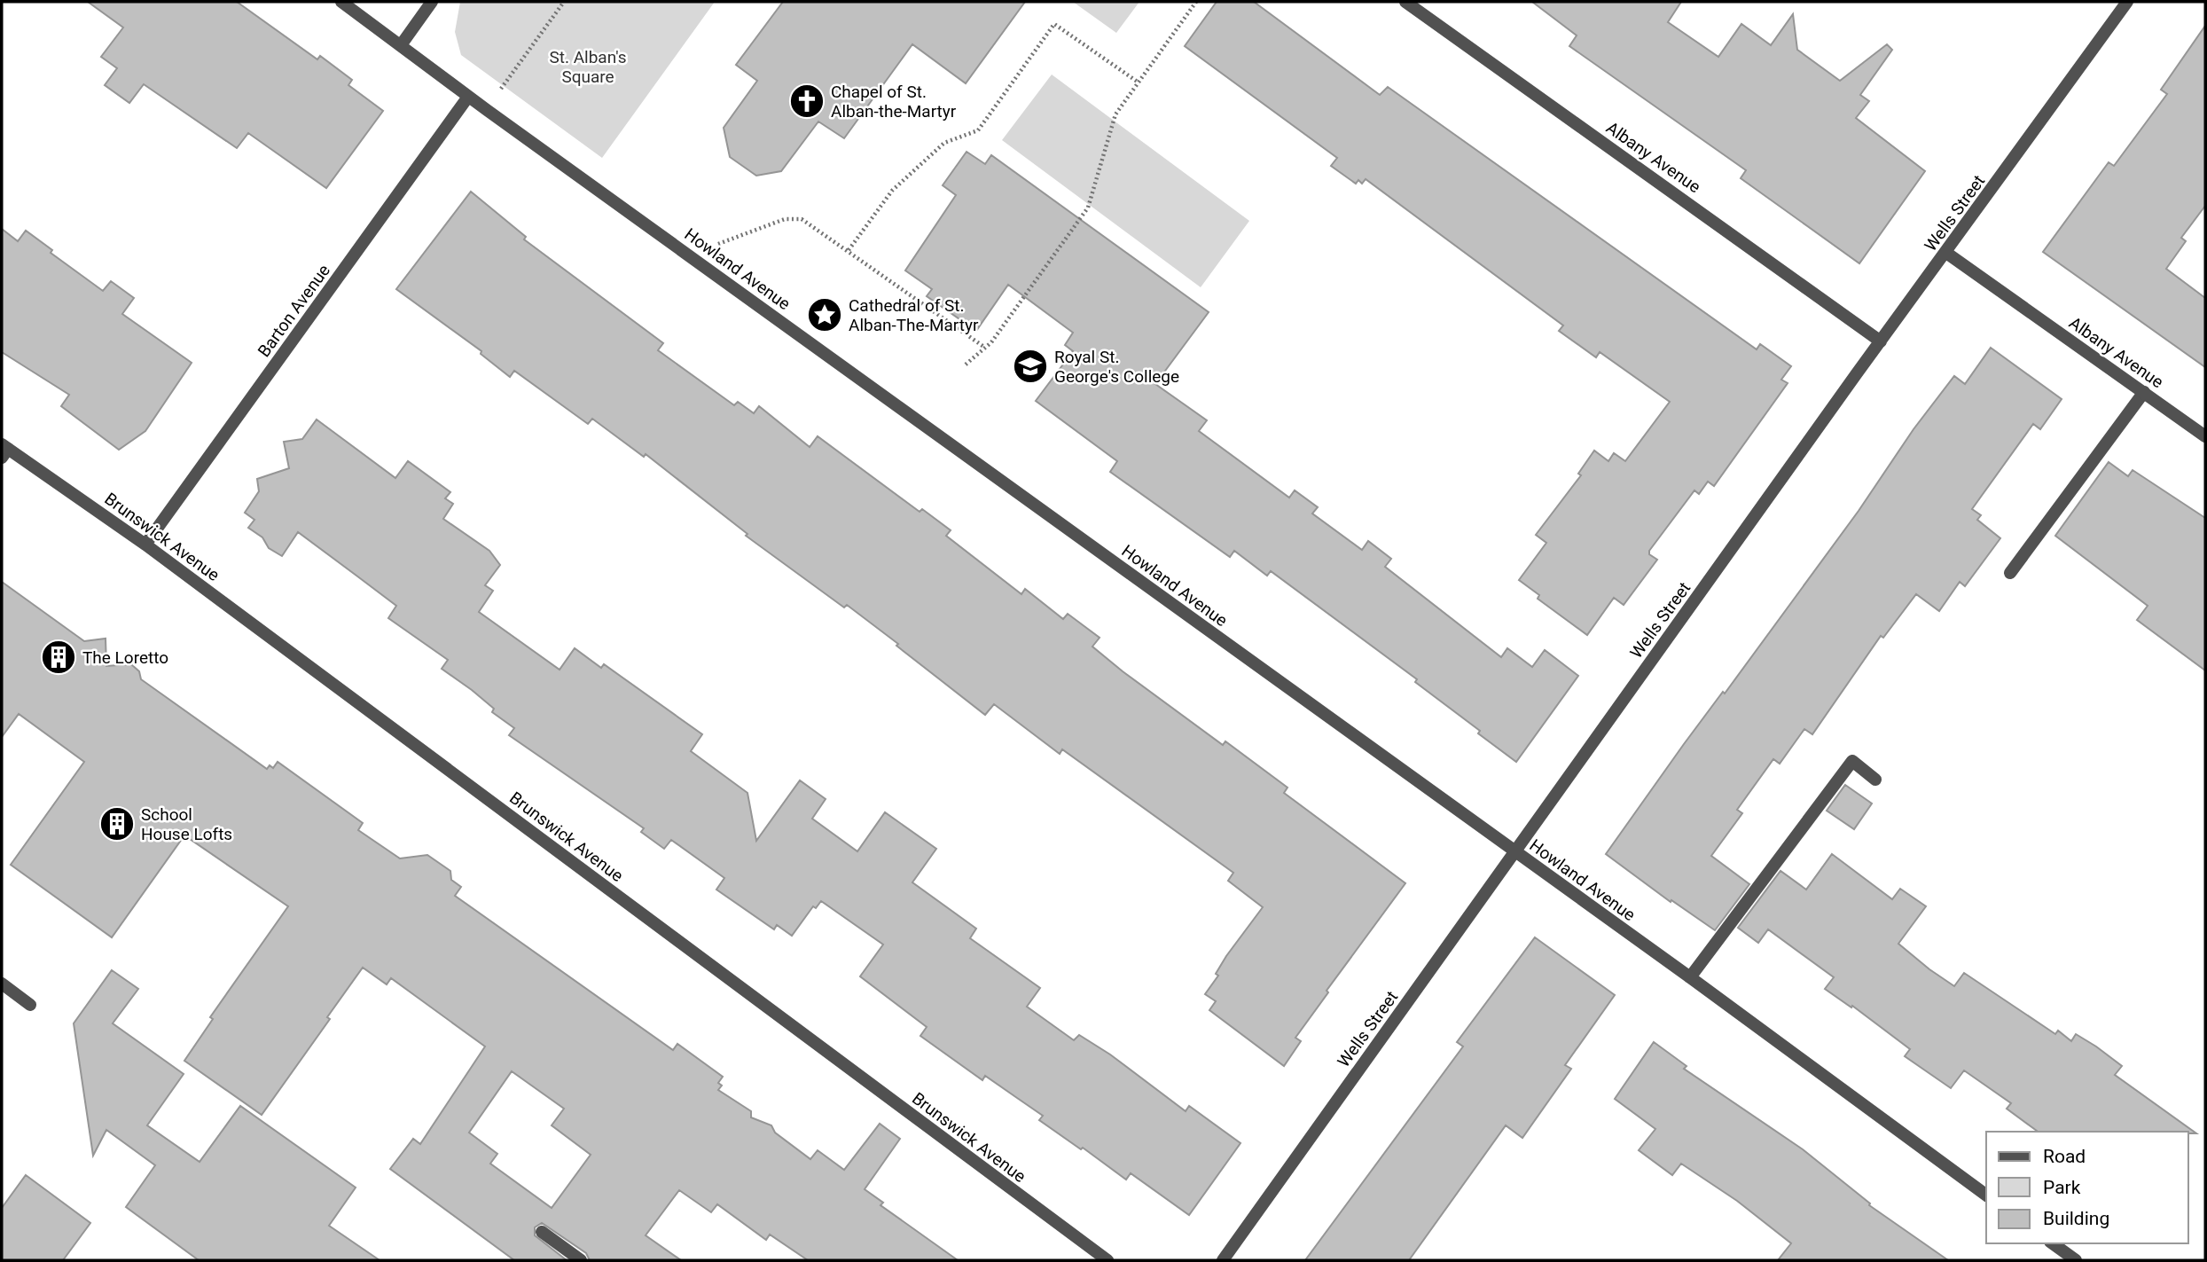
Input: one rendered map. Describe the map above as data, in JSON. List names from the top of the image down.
{
  "streets": {
    "street": [
      "Albany Avenue",
      "Wells Street",
      "Howland Avenue",
      "Barton Avenue",
      "Brunswick Avenue"
    ]
  },
  "crossings": [
    ["Albany Avenue", "Wells Street"],
    ["Wells Street", "Howland Avenue"],
    ["Howland Avenue", "Barton Avenue"],
    ["Barton Avenue", "Brunswick Avenue"]
  ],
  "parks": ["St. Alban's Square"],
  "places": {
    "church": ["Chapel of St. Alban-the-Martyr"],
    "place": ["Cathedral of St. Alban-The-Martyr"],
    "school or university": ["Royal St. George's College"],
    "building": ["The Loretto", "School House Lofts"]
  },
  "legend": ["Road", "Park", "Building"]
}
